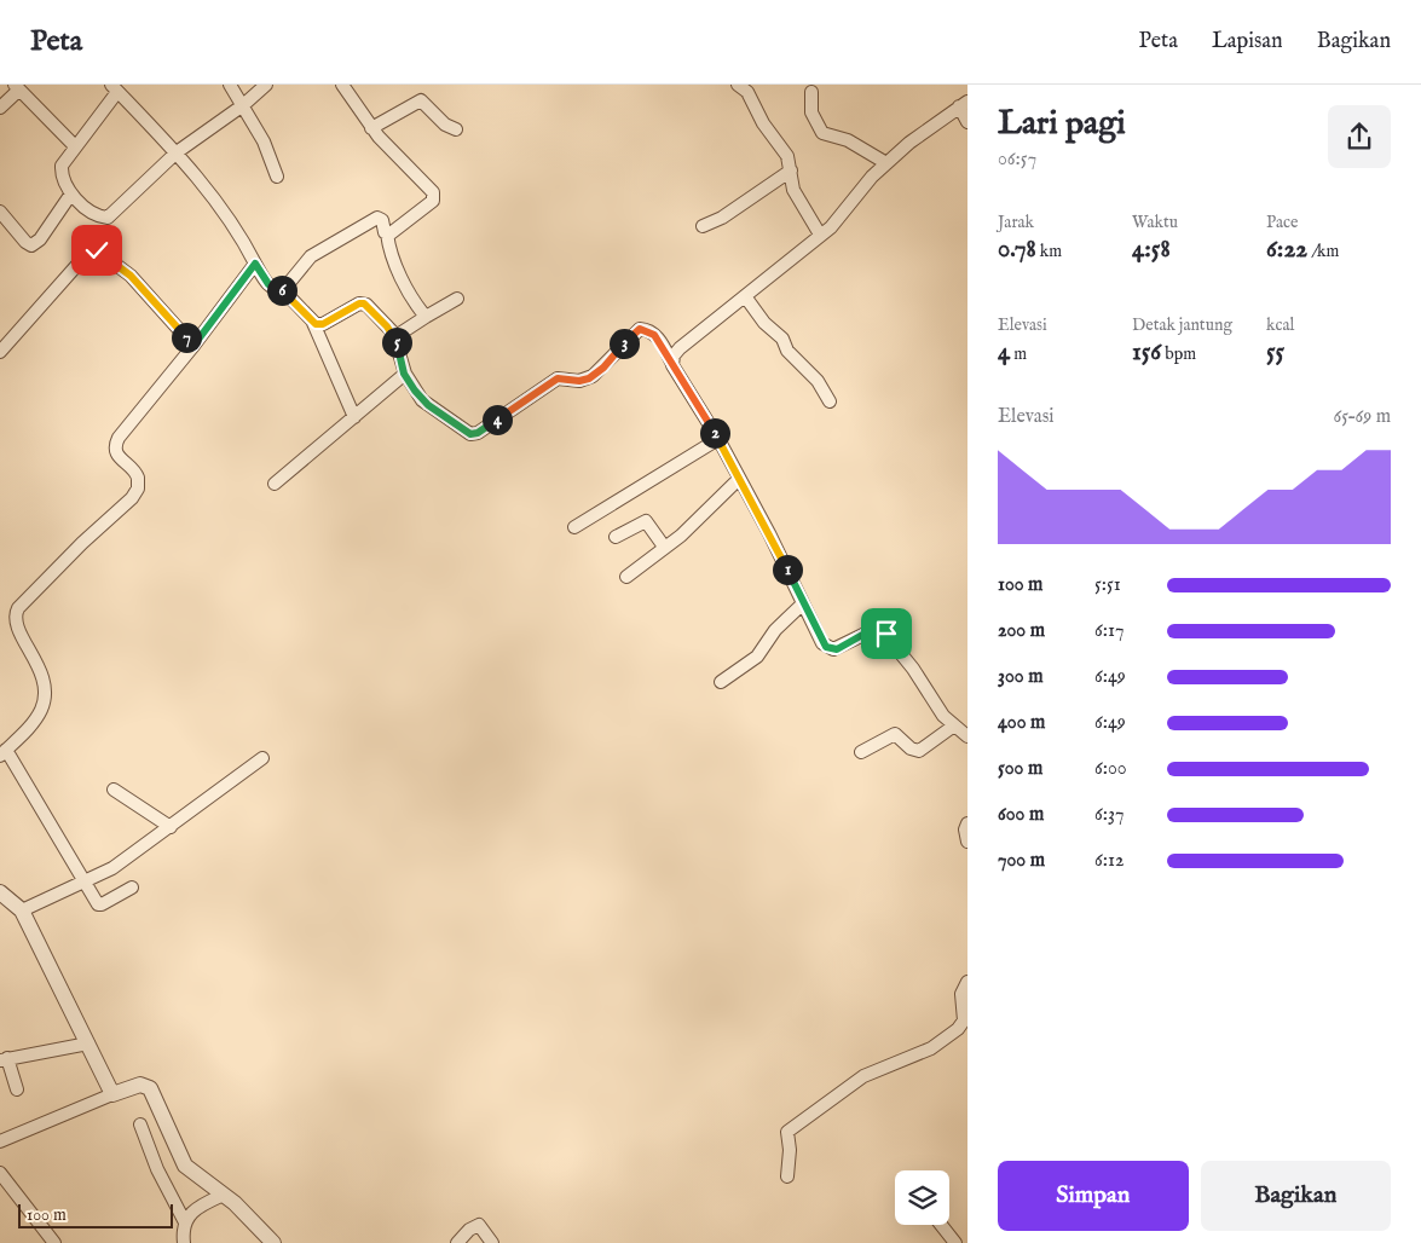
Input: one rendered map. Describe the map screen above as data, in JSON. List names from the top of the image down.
{
  "scale_bar": "100 m",
  "page": {
    "header": "Peta",
    "nav": ["Peta", "Lapisan", "Bagikan"],
    "heading": ["Lari pagi", "06:57"],
    "stats": [
      ["Jarak", "0.78 km"],
      ["Waktu", "4:58"],
      ["Pace", "6:22 /km"],
      ["Elevasi", "4 m"],
      ["Detak jantung", "156 bpm"],
      ["kcal", "55"]
    ],
    "pins": [
      "6",
      "7",
      "5",
      "3",
      "4",
      "2",
      "1"
    ],
    "chart": ["Elevasi", "65–69 m"],
    "list": [
      {
        "name": "100 m",
        "note": "5:51"
      },
      {
        "name": "200 m",
        "note": "6:17"
      },
      {
        "name": "300 m",
        "note": "6:49"
      },
      {
        "name": "400 m",
        "note": "6:49"
      },
      {
        "name": "500 m",
        "note": "6:00"
      },
      {
        "name": "600 m",
        "note": "6:37"
      },
      {
        "name": "700 m",
        "note": "6:12"
      }
    ],
    "buttons": ["Simpan", "Bagikan"],
    "scale": "100 m"
  }
}
